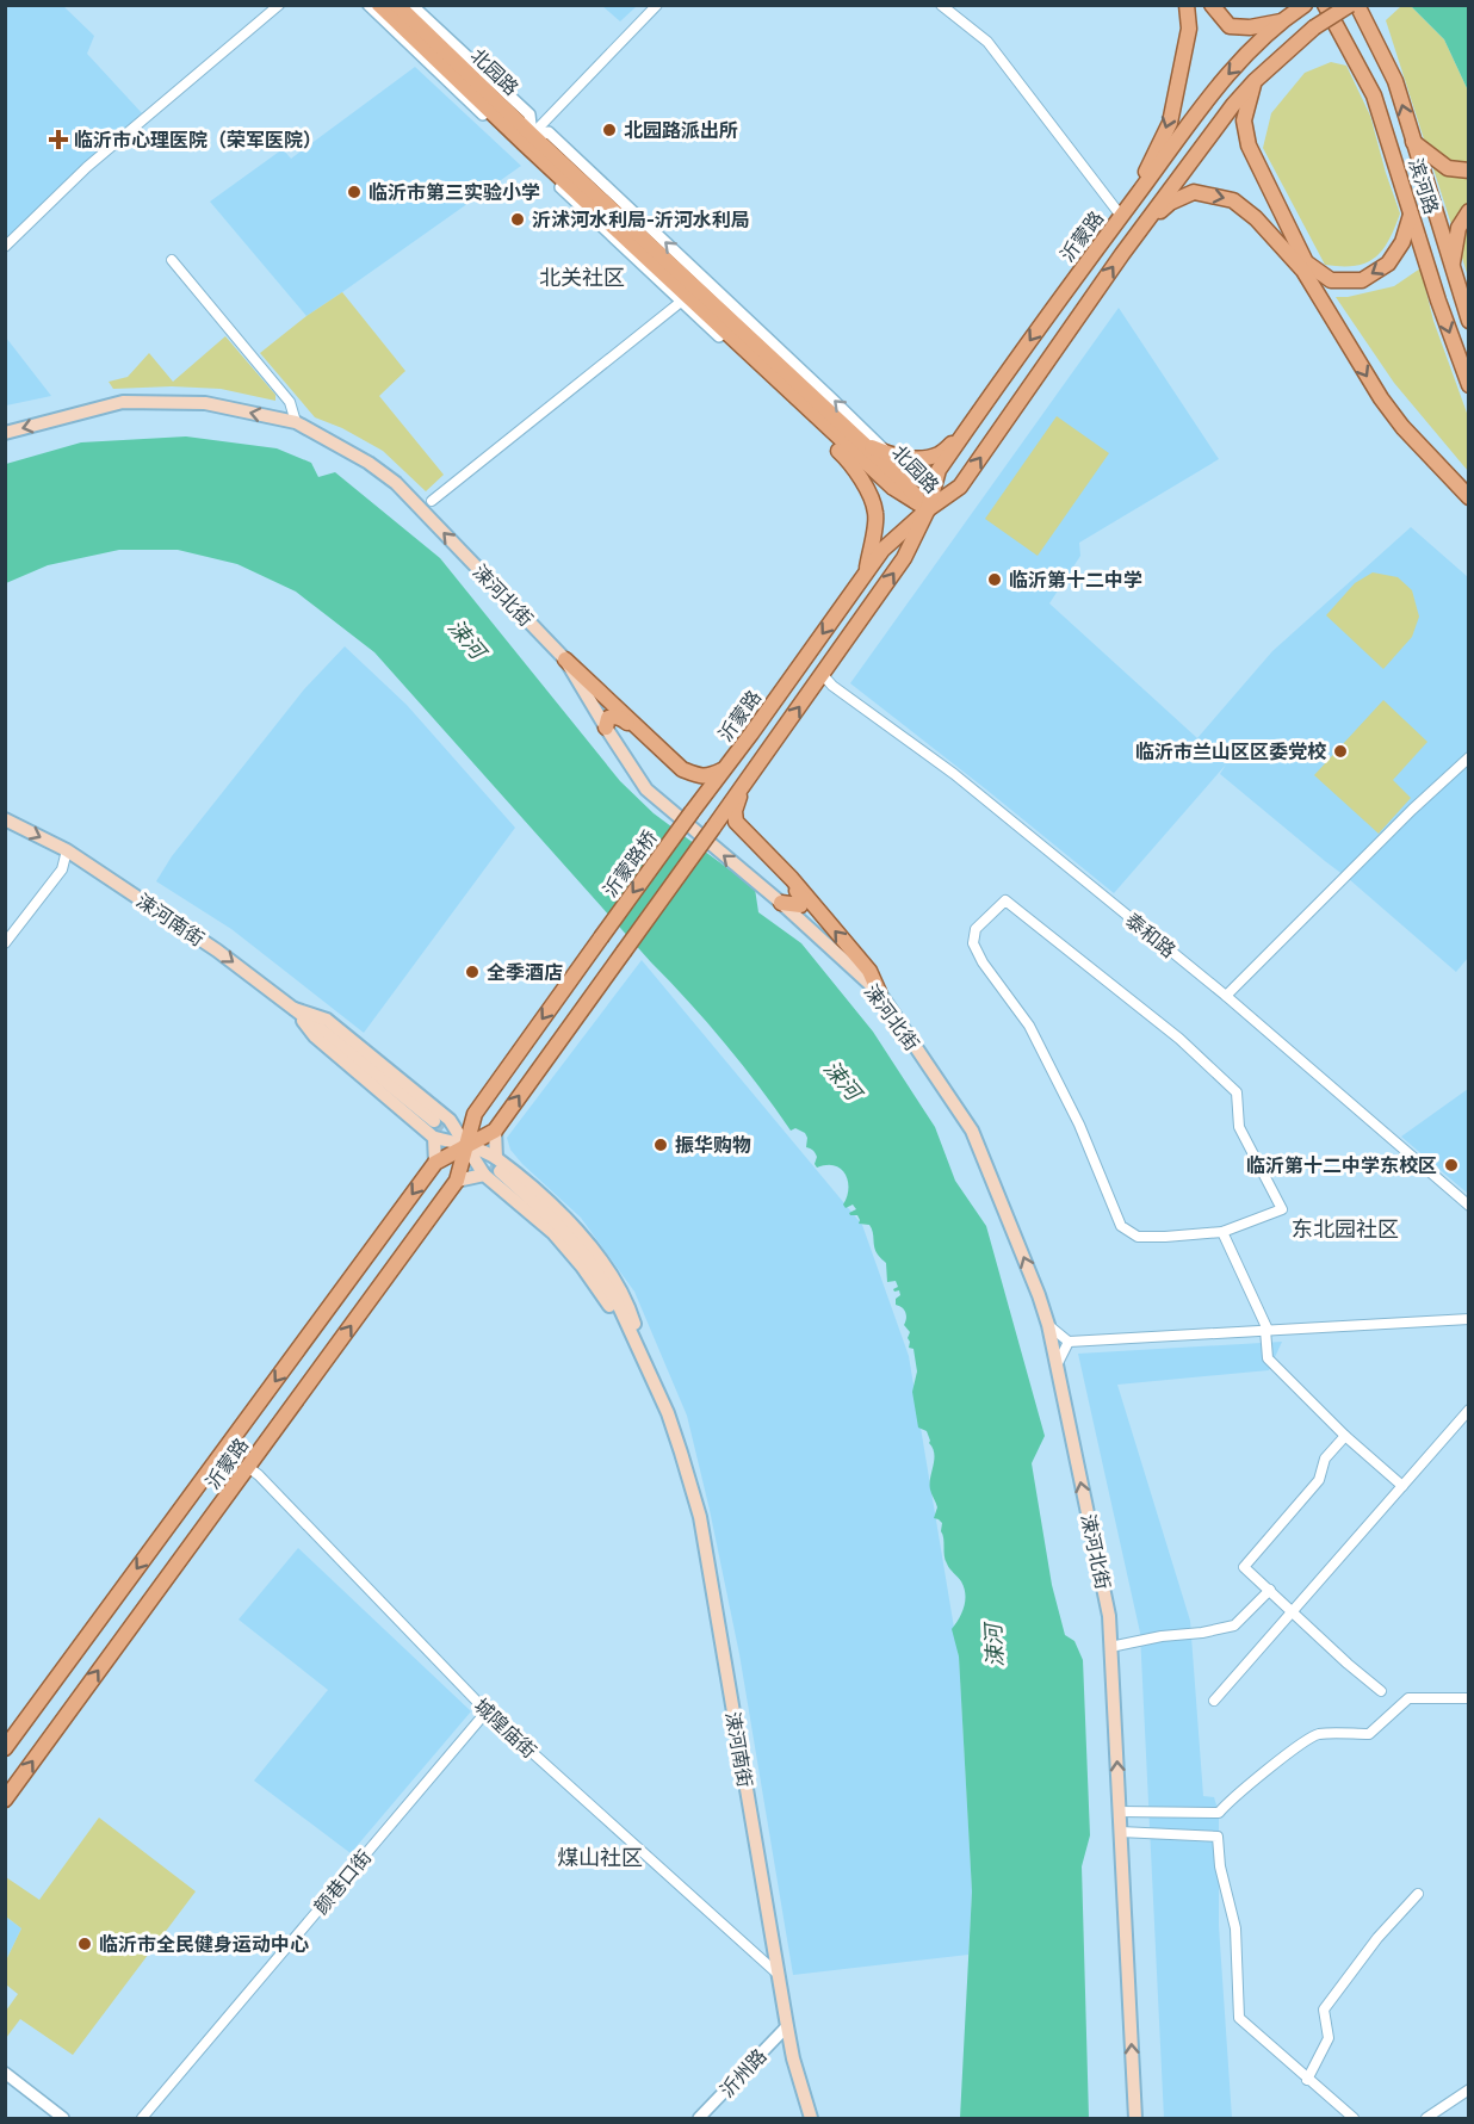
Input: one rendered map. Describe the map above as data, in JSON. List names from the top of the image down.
{
  "streets": {
    "main road": [
      "北园路",
      "滨河路",
      "沂蒙路",
      "涑河北街",
      "沂蒙路桥",
      "涑河南街"
    ],
    "street": [
      "泰和路",
      "城隍庙街",
      "颜巷口街",
      "沂州路"
    ]
  },
  "crossings": [
    ["北园路", "沂蒙路"],
    ["沂蒙路", "沂蒙路桥"],
    ["沂蒙路", "泰和路"],
    ["沂蒙路", "城隍庙街"],
    ["涑河南街", "城隍庙街"],
    ["涑河南街", "沂州路"],
    ["城隍庙街", "颜巷口街"]
  ],
  "one_way": ["涑河北街", "沂蒙路桥"],
  "districts": ["北关社区", "东北园社区", "煤山社区"],
  "water": ["涑河"],
  "places": {
    "other": [
      "北园路派出所",
      "临沂市第三实验小学",
      "沂沭河水利局-沂河水利局",
      "临沂第十二中学",
      "临沂市兰山区区委党校",
      "全季酒店",
      "振华购物",
      "临沂第十二中学东校区",
      "临沂市全民健身运动中心"
    ],
    "health": ["临沂市心理医院（荣军医院）"]
  }
}
